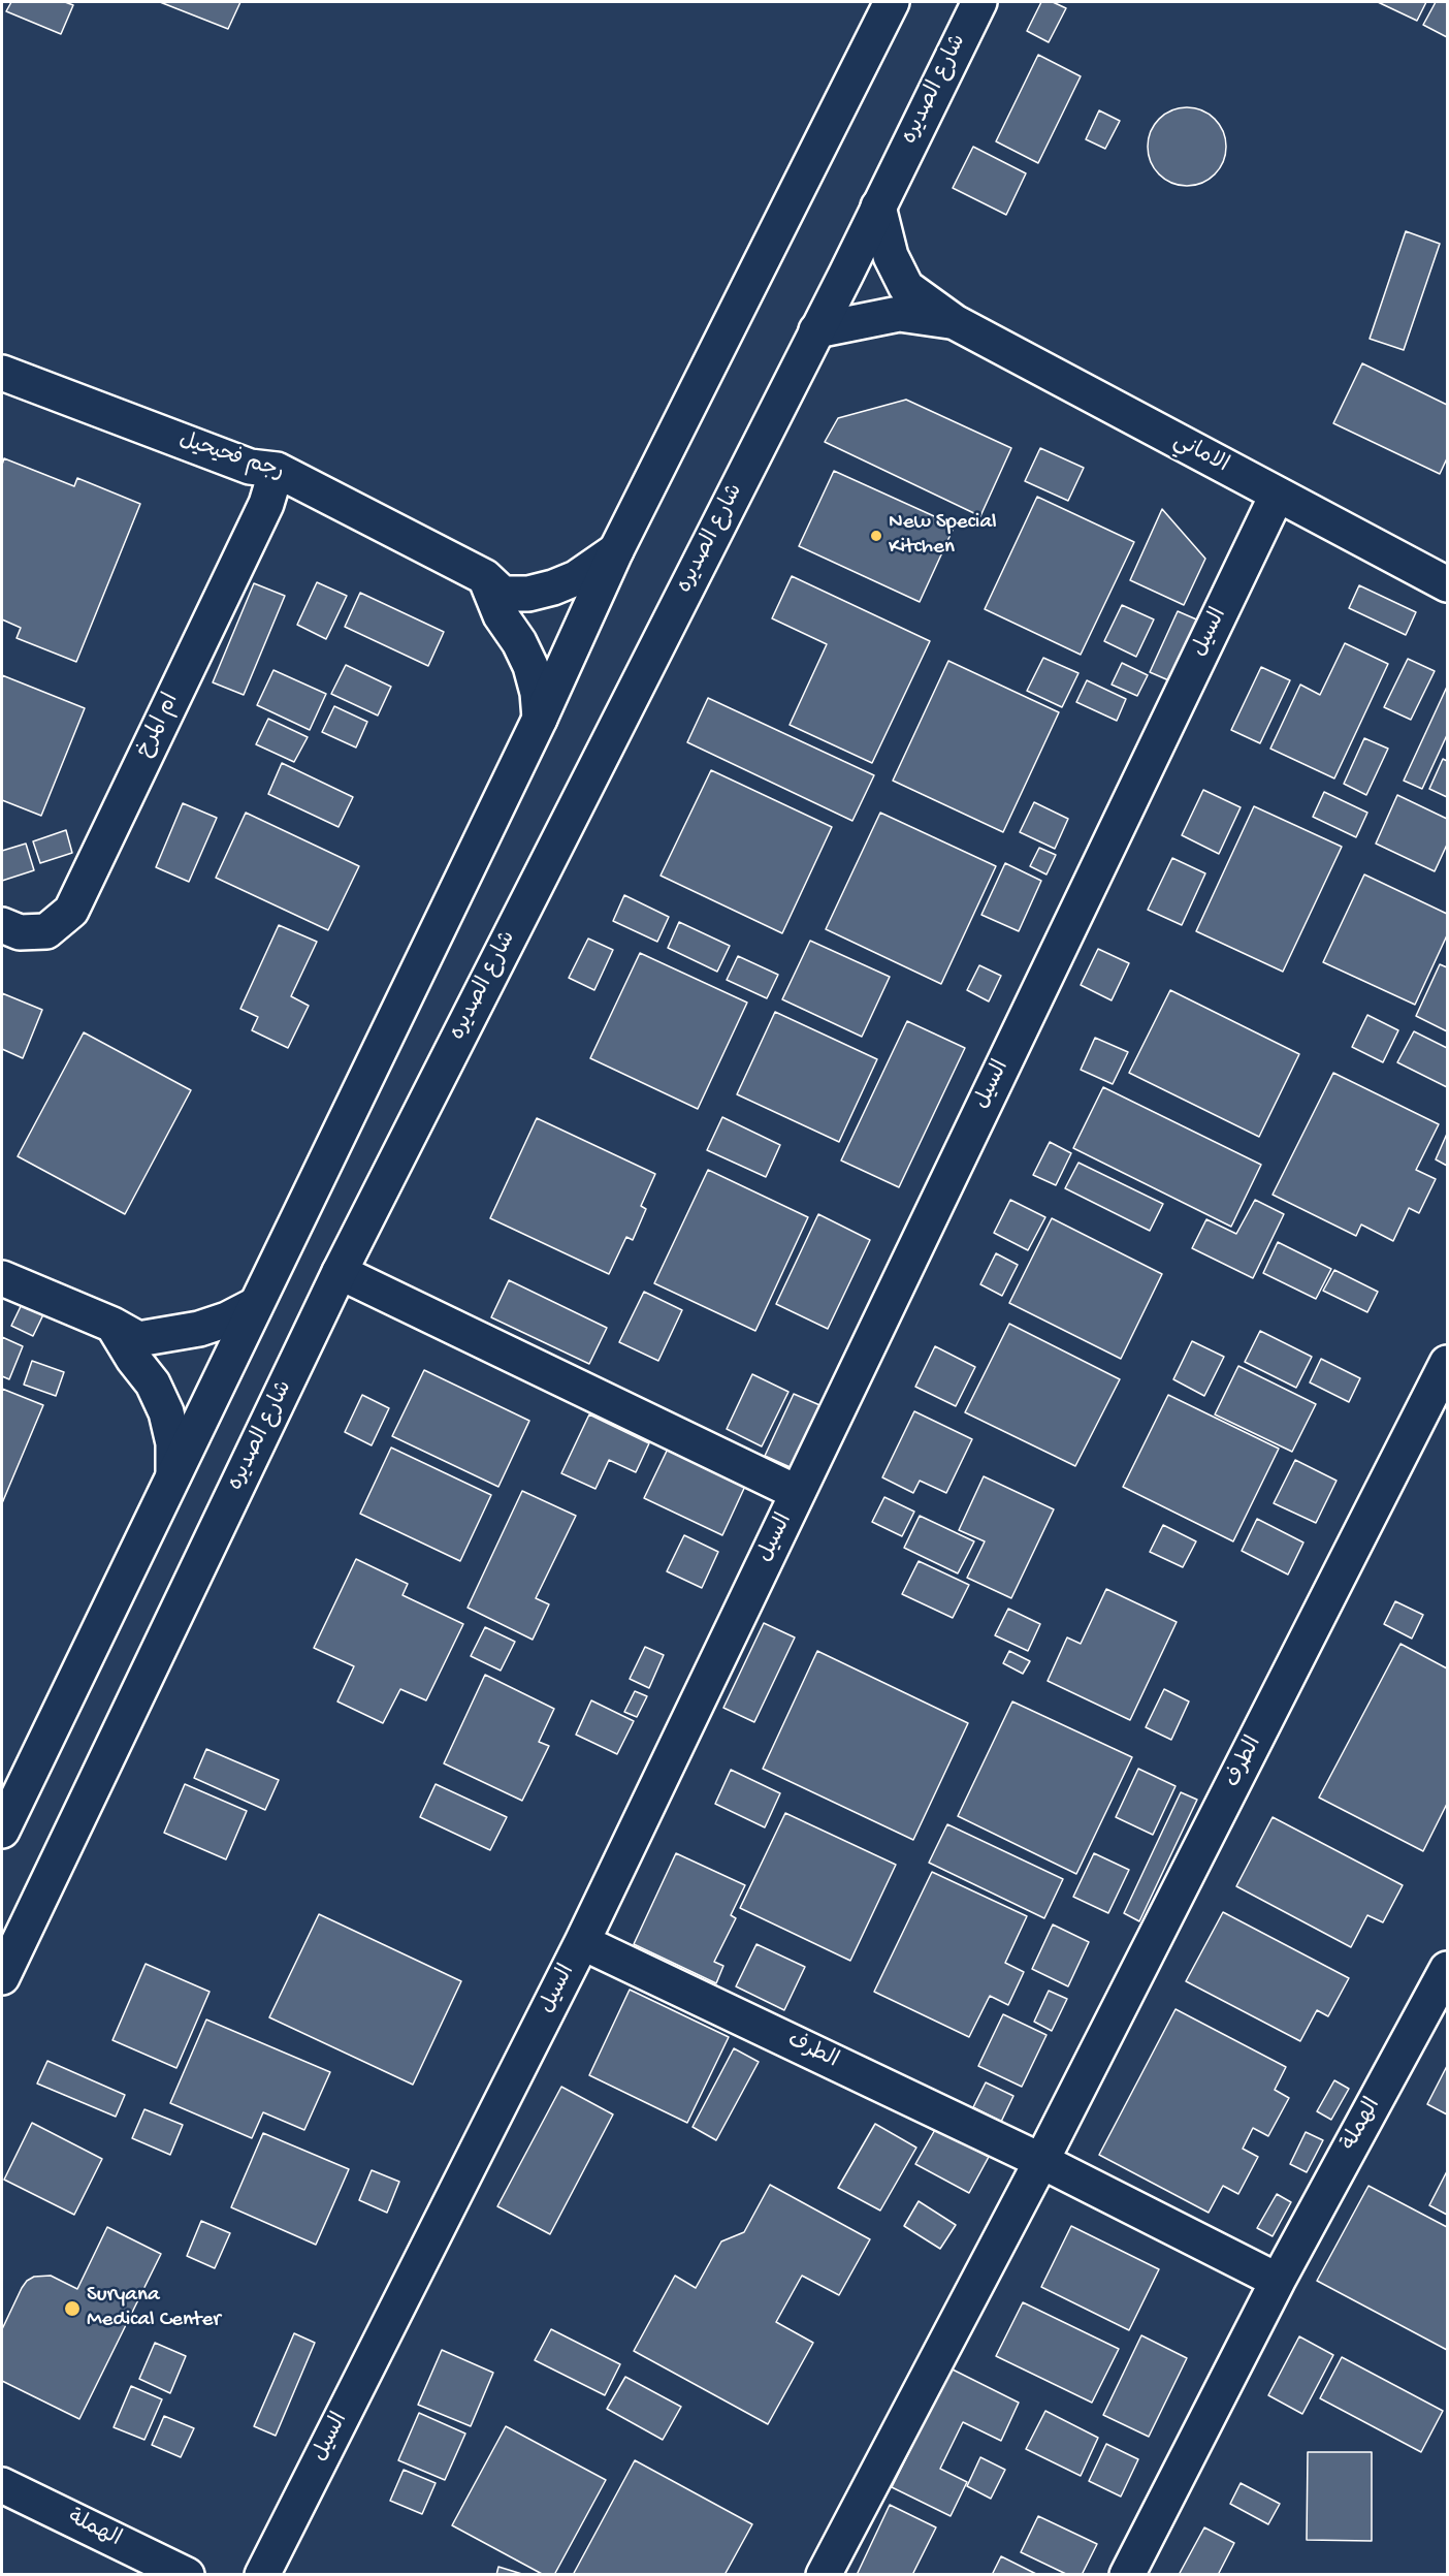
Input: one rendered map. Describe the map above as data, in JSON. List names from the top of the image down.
{
  "streets": {
    "street": [
      "شارع الصديره",
      "الاماني",
      "رجم فحيحيل",
      "السيل",
      "ام المرخ",
      "الطرف",
      "الهملة"
    ]
  },
  "crossings": [
    ["شارع الصديره", "الاماني"],
    ["الاماني", "السيل"],
    ["رجم فحيحيل", "ام المرخ"],
    ["السيل", "الطرف"]
  ],
  "places": ["New Special Kitchen", "Suryana Medical Center"]
}
